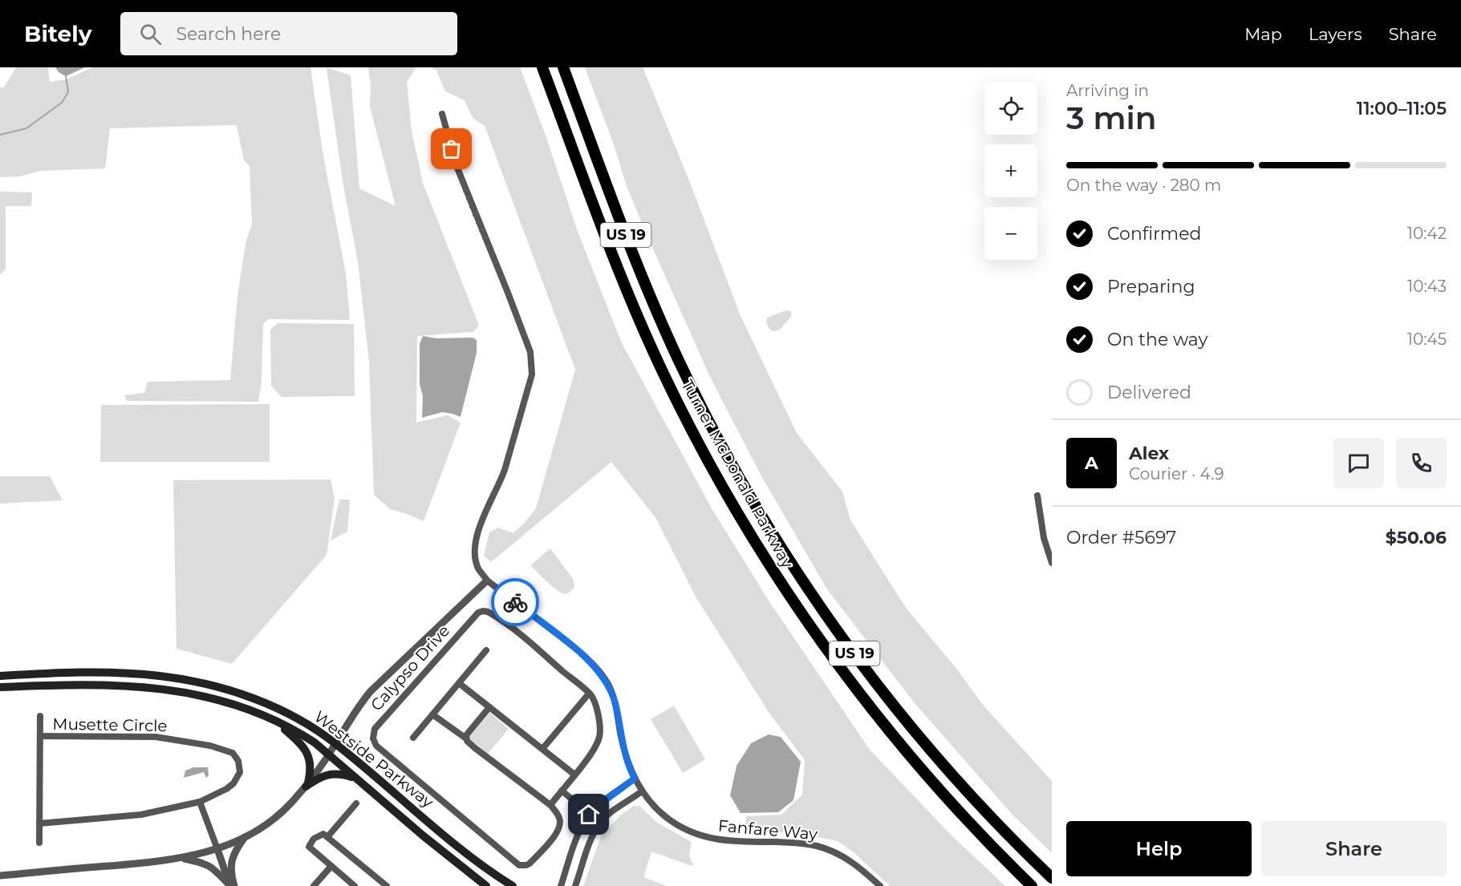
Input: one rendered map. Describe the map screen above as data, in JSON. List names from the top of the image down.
{
  "streets": {
    "highway": ["US 19", "Turner McDonald Parkway"],
    "main road": ["Westside Parkway"],
    "street": ["Calypso Drive", "Musette Circle", "Fanfare Way"]
  },
  "page": {
    "header": "Bitely",
    "search": "Search here",
    "nav": ["Map", "Layers", "Share"],
    "heading": ["3 min", "Arriving in", "11:00–11:05"],
    "panel": [
      "Alex",
      "Courier · 4.9",
      "Order #5697",
      "$50.06"
    ],
    "map_buttons": ["+", "−"],
    "bar": "On the way · 280 m",
    "list": [
      ["Confirmed", "10:42"],
      ["Preparing", "10:43"],
      ["On the way", "10:45"],
      "Delivered"
    ],
    "round": "A",
    "buttons": ["Help", "Share"]
  }
}
